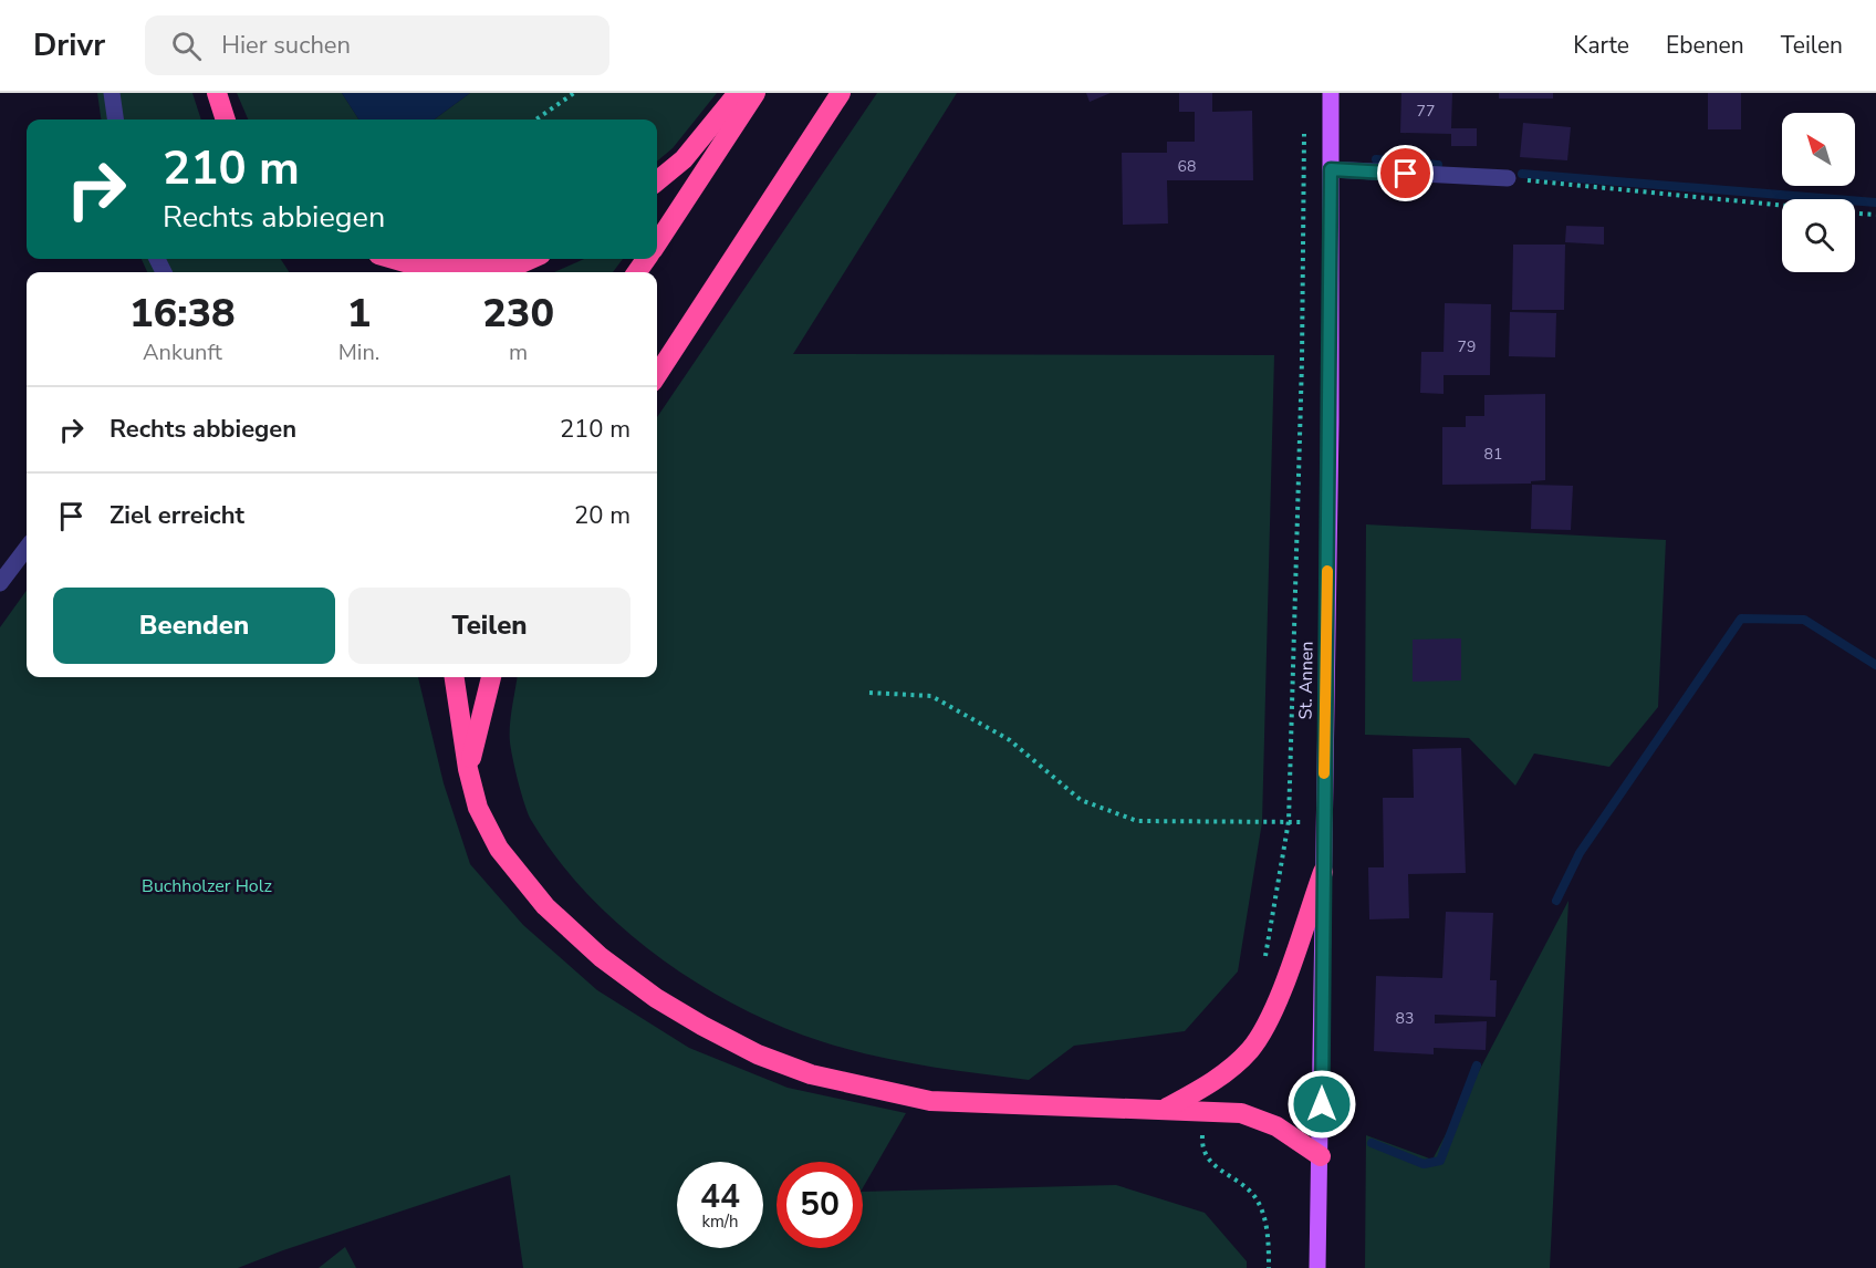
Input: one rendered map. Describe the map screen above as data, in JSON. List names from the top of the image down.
{
  "streets": {
    "main road": ["St. Annen"]
  },
  "parks": ["Buchholzer Holz"],
  "house_numbers": [
    "77",
    "68",
    "79",
    "81",
    "83"
  ],
  "north": "top left",
  "page": {
    "header": "Drivr",
    "search": "Hier suchen",
    "nav": ["Karte", "Ebenen", "Teilen"],
    "turn": ["210 m", "Rechts abbiegen"],
    "eta": [
      "16:38",
      "Ankunft",
      "1",
      "Min.",
      "230",
      "m"
    ],
    "list": [
      {
        "name": "Rechts abbiegen",
        "value": "210 m"
      },
      {
        "name": "Ziel erreicht",
        "value": "20 m"
      }
    ],
    "buttons": ["Beenden", "Teilen"],
    "speed": "44 km/h",
    "limit": "50"
  }
}
